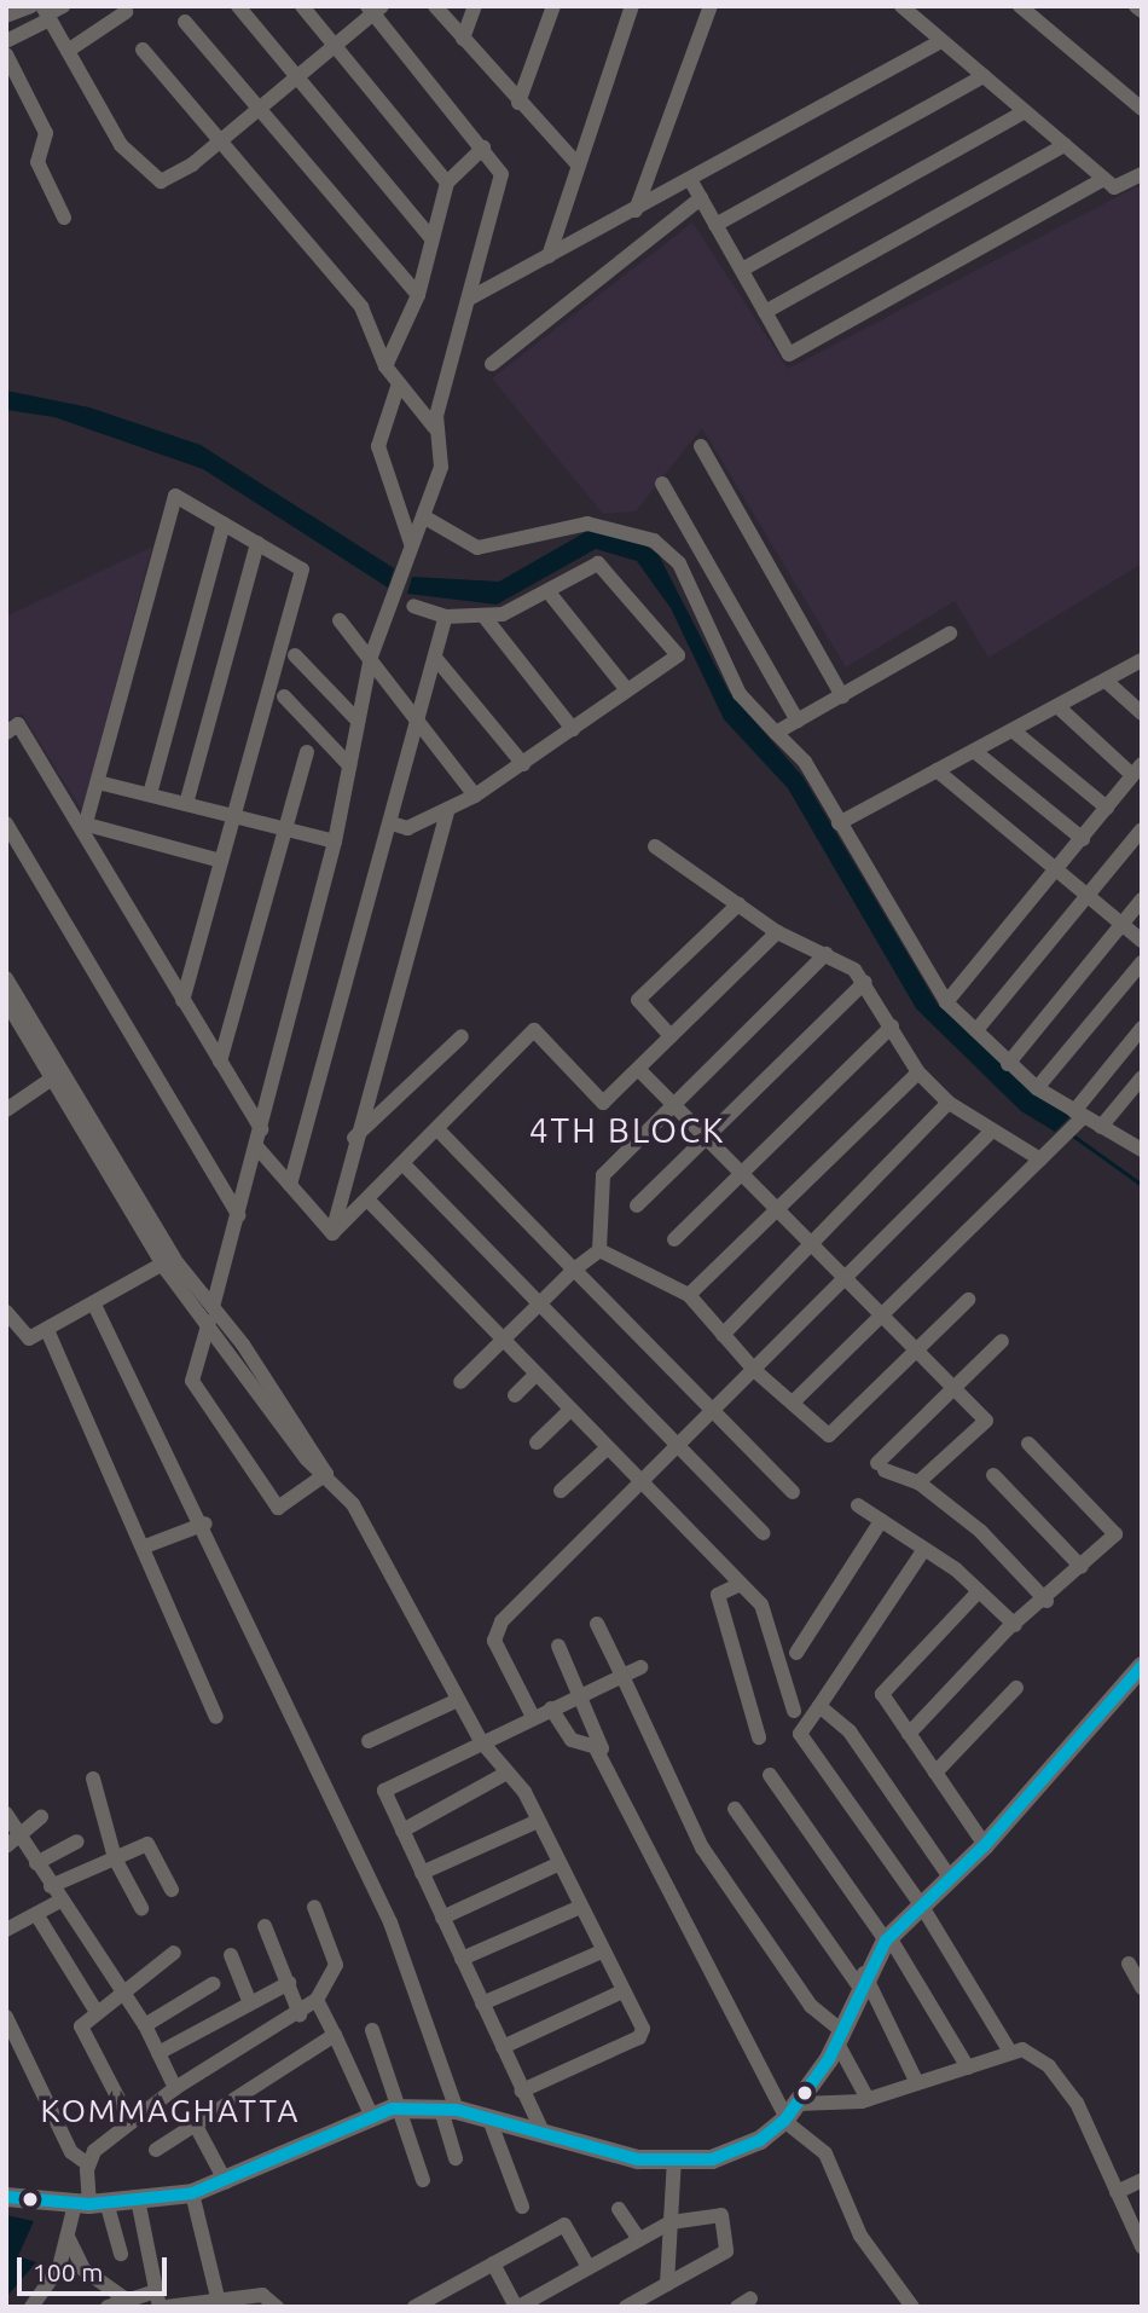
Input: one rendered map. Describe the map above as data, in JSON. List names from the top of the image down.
{
  "districts": ["4TH BLOCK", "KOMMAGHATTA"],
  "scale_bar": "100 m"
}
